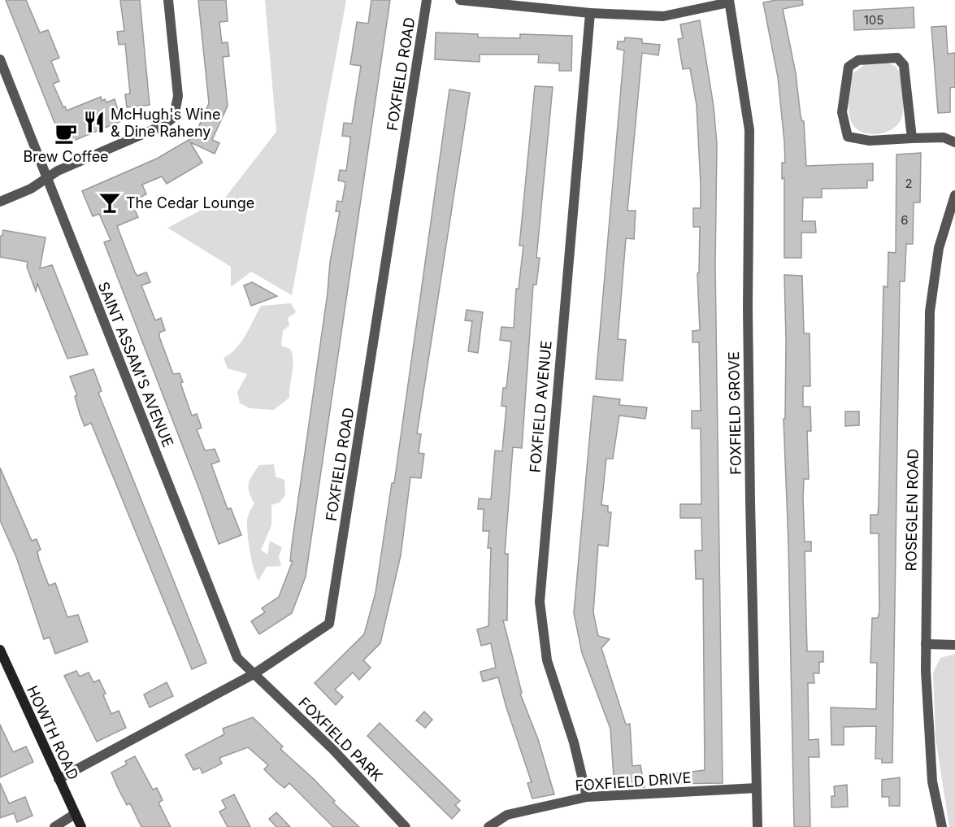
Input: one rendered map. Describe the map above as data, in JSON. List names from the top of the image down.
{
  "streets": {
    "main road": ["HOWTH ROAD"],
    "street": [
      "FOXFIELD ROAD",
      "SAINT ASSAM'S AVENUE",
      "FOXFIELD AVENUE",
      "FOXFIELD GROVE",
      "ROSEGLEN ROAD",
      "FOXFIELD PARK",
      "FOXFIELD DRIVE"
    ]
  },
  "crossings": [
    ["FOXFIELD ROAD", "SAINT ASSAM'S AVENUE"],
    ["FOXFIELD ROAD", "HOWTH ROAD"],
    ["FOXFIELD ROAD", "FOXFIELD PARK"],
    ["SAINT ASSAM'S AVENUE", "FOXFIELD PARK"],
    ["FOXFIELD AVENUE", "FOXFIELD DRIVE"],
    ["FOXFIELD GROVE", "FOXFIELD DRIVE"]
  ],
  "places": {
    "restaurant": ["McHugh's Wine & Dine Raheny"],
    "cafe": ["Brew Coffee"],
    "bar": ["The Cedar Lounge"]
  },
  "house_numbers": ["105", "2", "6"]
}
